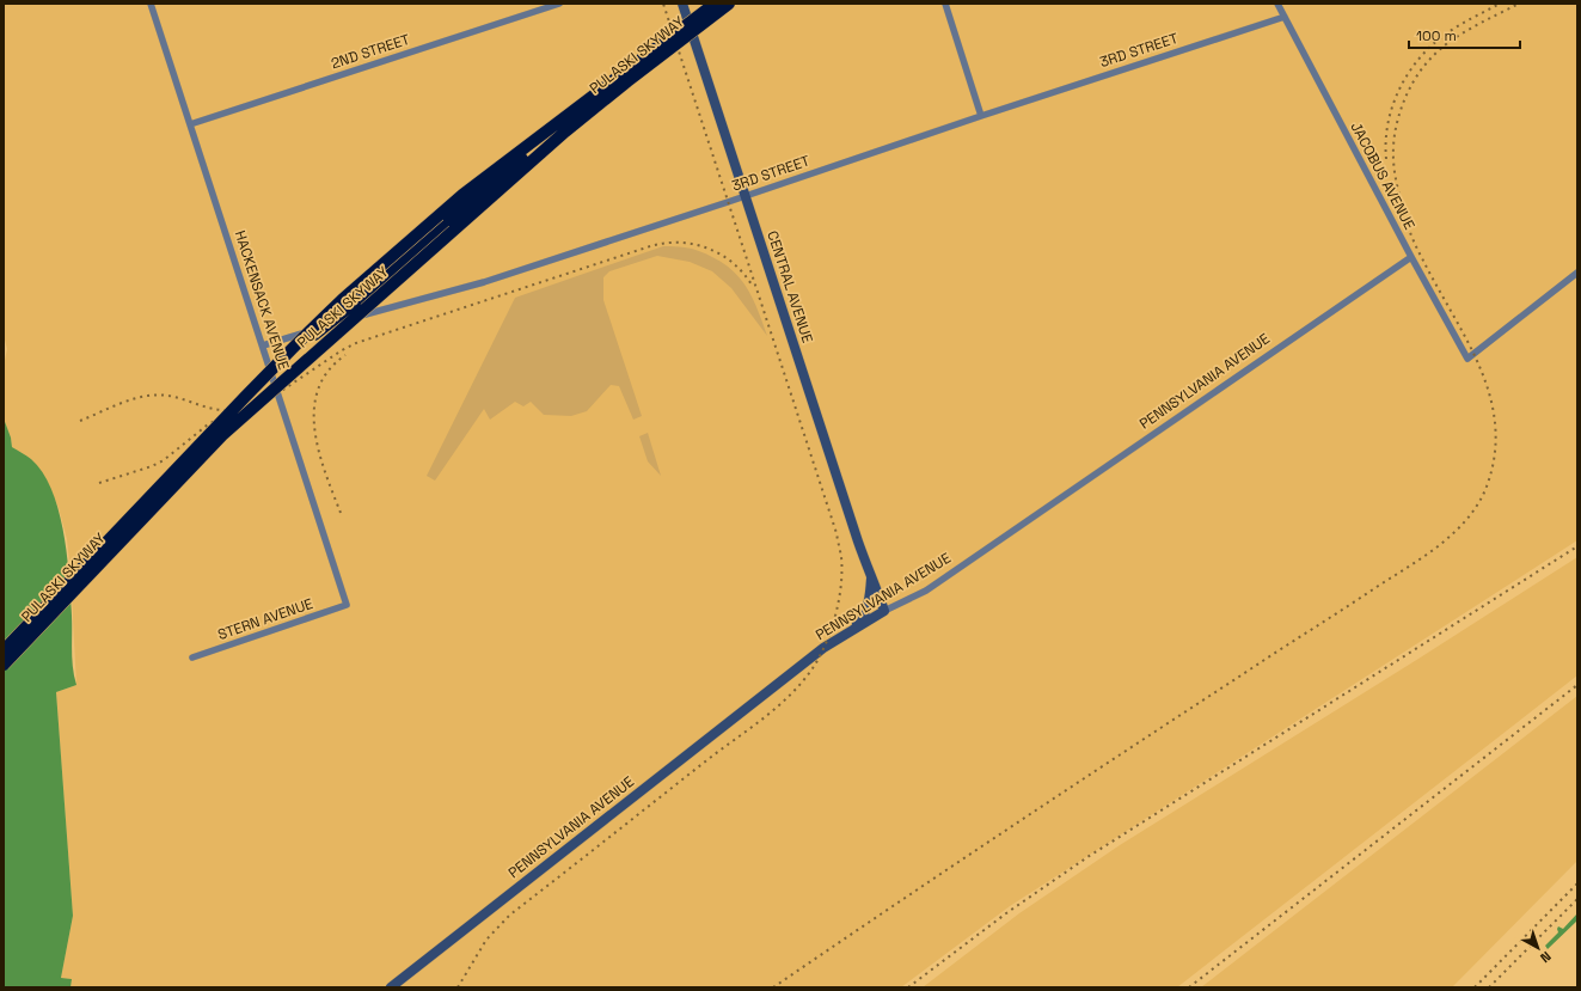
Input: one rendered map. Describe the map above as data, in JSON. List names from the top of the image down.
{
  "streets": {
    "highway": ["PULASKI SKYWAY"],
    "main road": ["CENTRAL AVENUE", "PENNSYLVANIA AVENUE"],
    "street": [
      "3RD STREET",
      "2ND STREET",
      "JACOBUS AVENUE",
      "HACKENSACK AVENUE",
      "STERN AVENUE"
    ]
  },
  "crossings": [
    ["3RD STREET", "JACOBUS AVENUE"],
    ["3RD STREET", "CENTRAL AVENUE"],
    ["3RD STREET", "HACKENSACK AVENUE"],
    ["2ND STREET", "HACKENSACK AVENUE"],
    ["JACOBUS AVENUE", "PENNSYLVANIA AVENUE"],
    ["CENTRAL AVENUE", "PENNSYLVANIA AVENUE"],
    ["HACKENSACK AVENUE", "STERN AVENUE"]
  ],
  "scale_bar": "100 m",
  "north": "bottom right"
}
